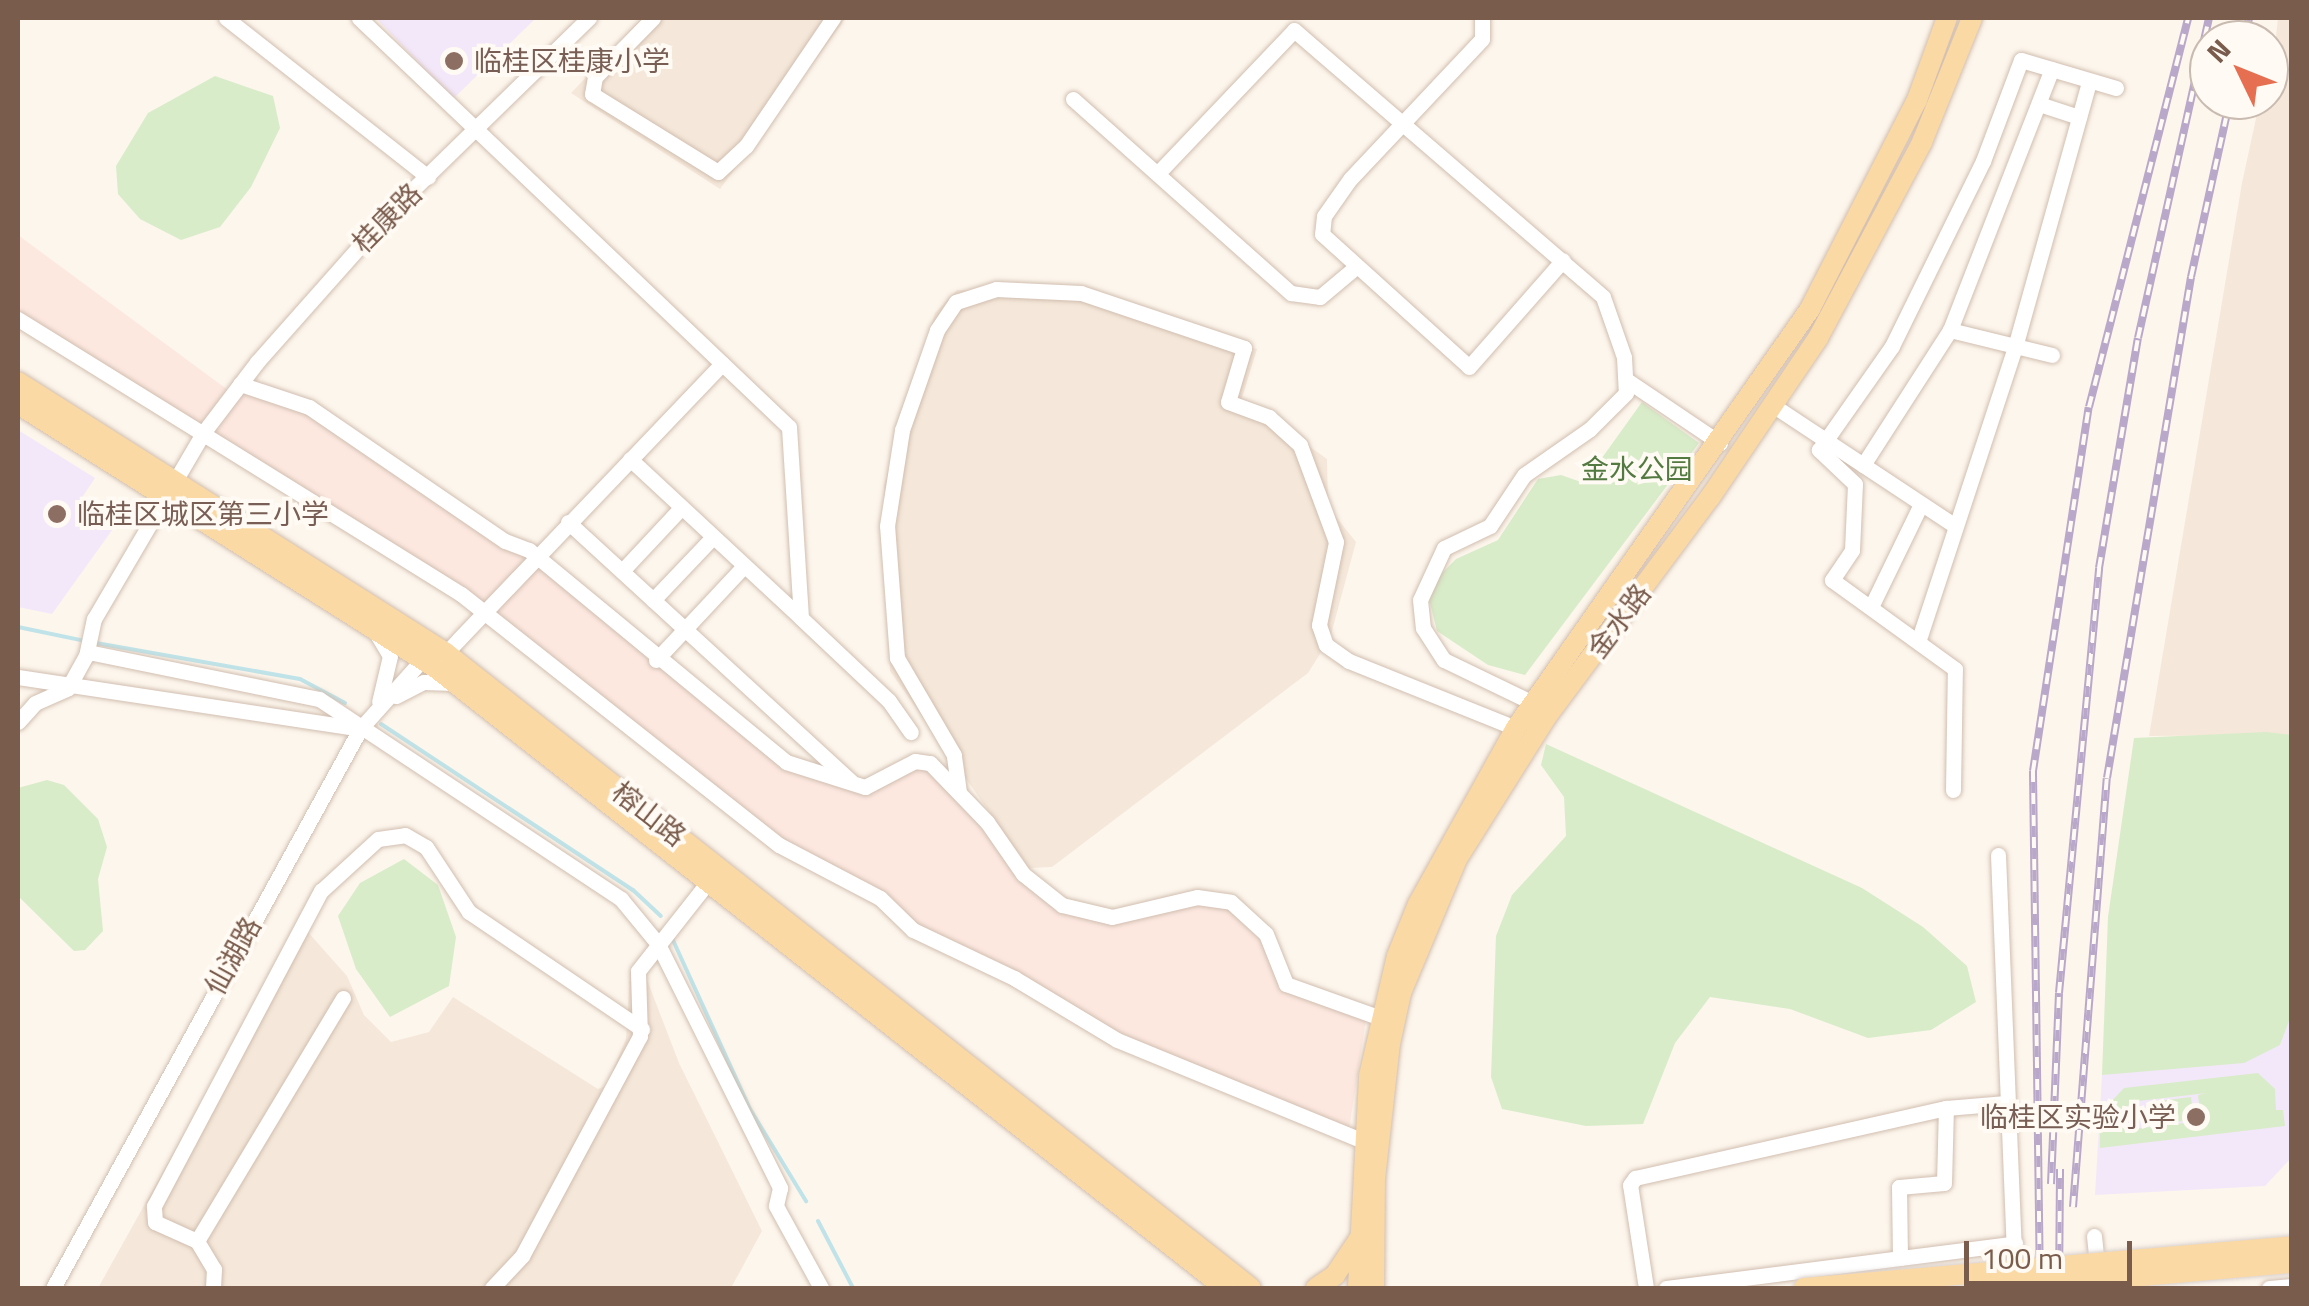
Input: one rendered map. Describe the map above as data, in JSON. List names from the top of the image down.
{
  "streets": {
    "main road": ["金水路", "榕山路"],
    "street": ["桂康路", "仙湖路"]
  },
  "crossings": [
    ["桂康路", "榕山路"],
    ["榕山路", "仙湖路"]
  ],
  "parks": ["金水公园"],
  "places": ["临桂区桂康小学", "临桂区城区第三小学", "临桂区实验小学"],
  "scale_bar": "100 m",
  "north": "top left"
}
